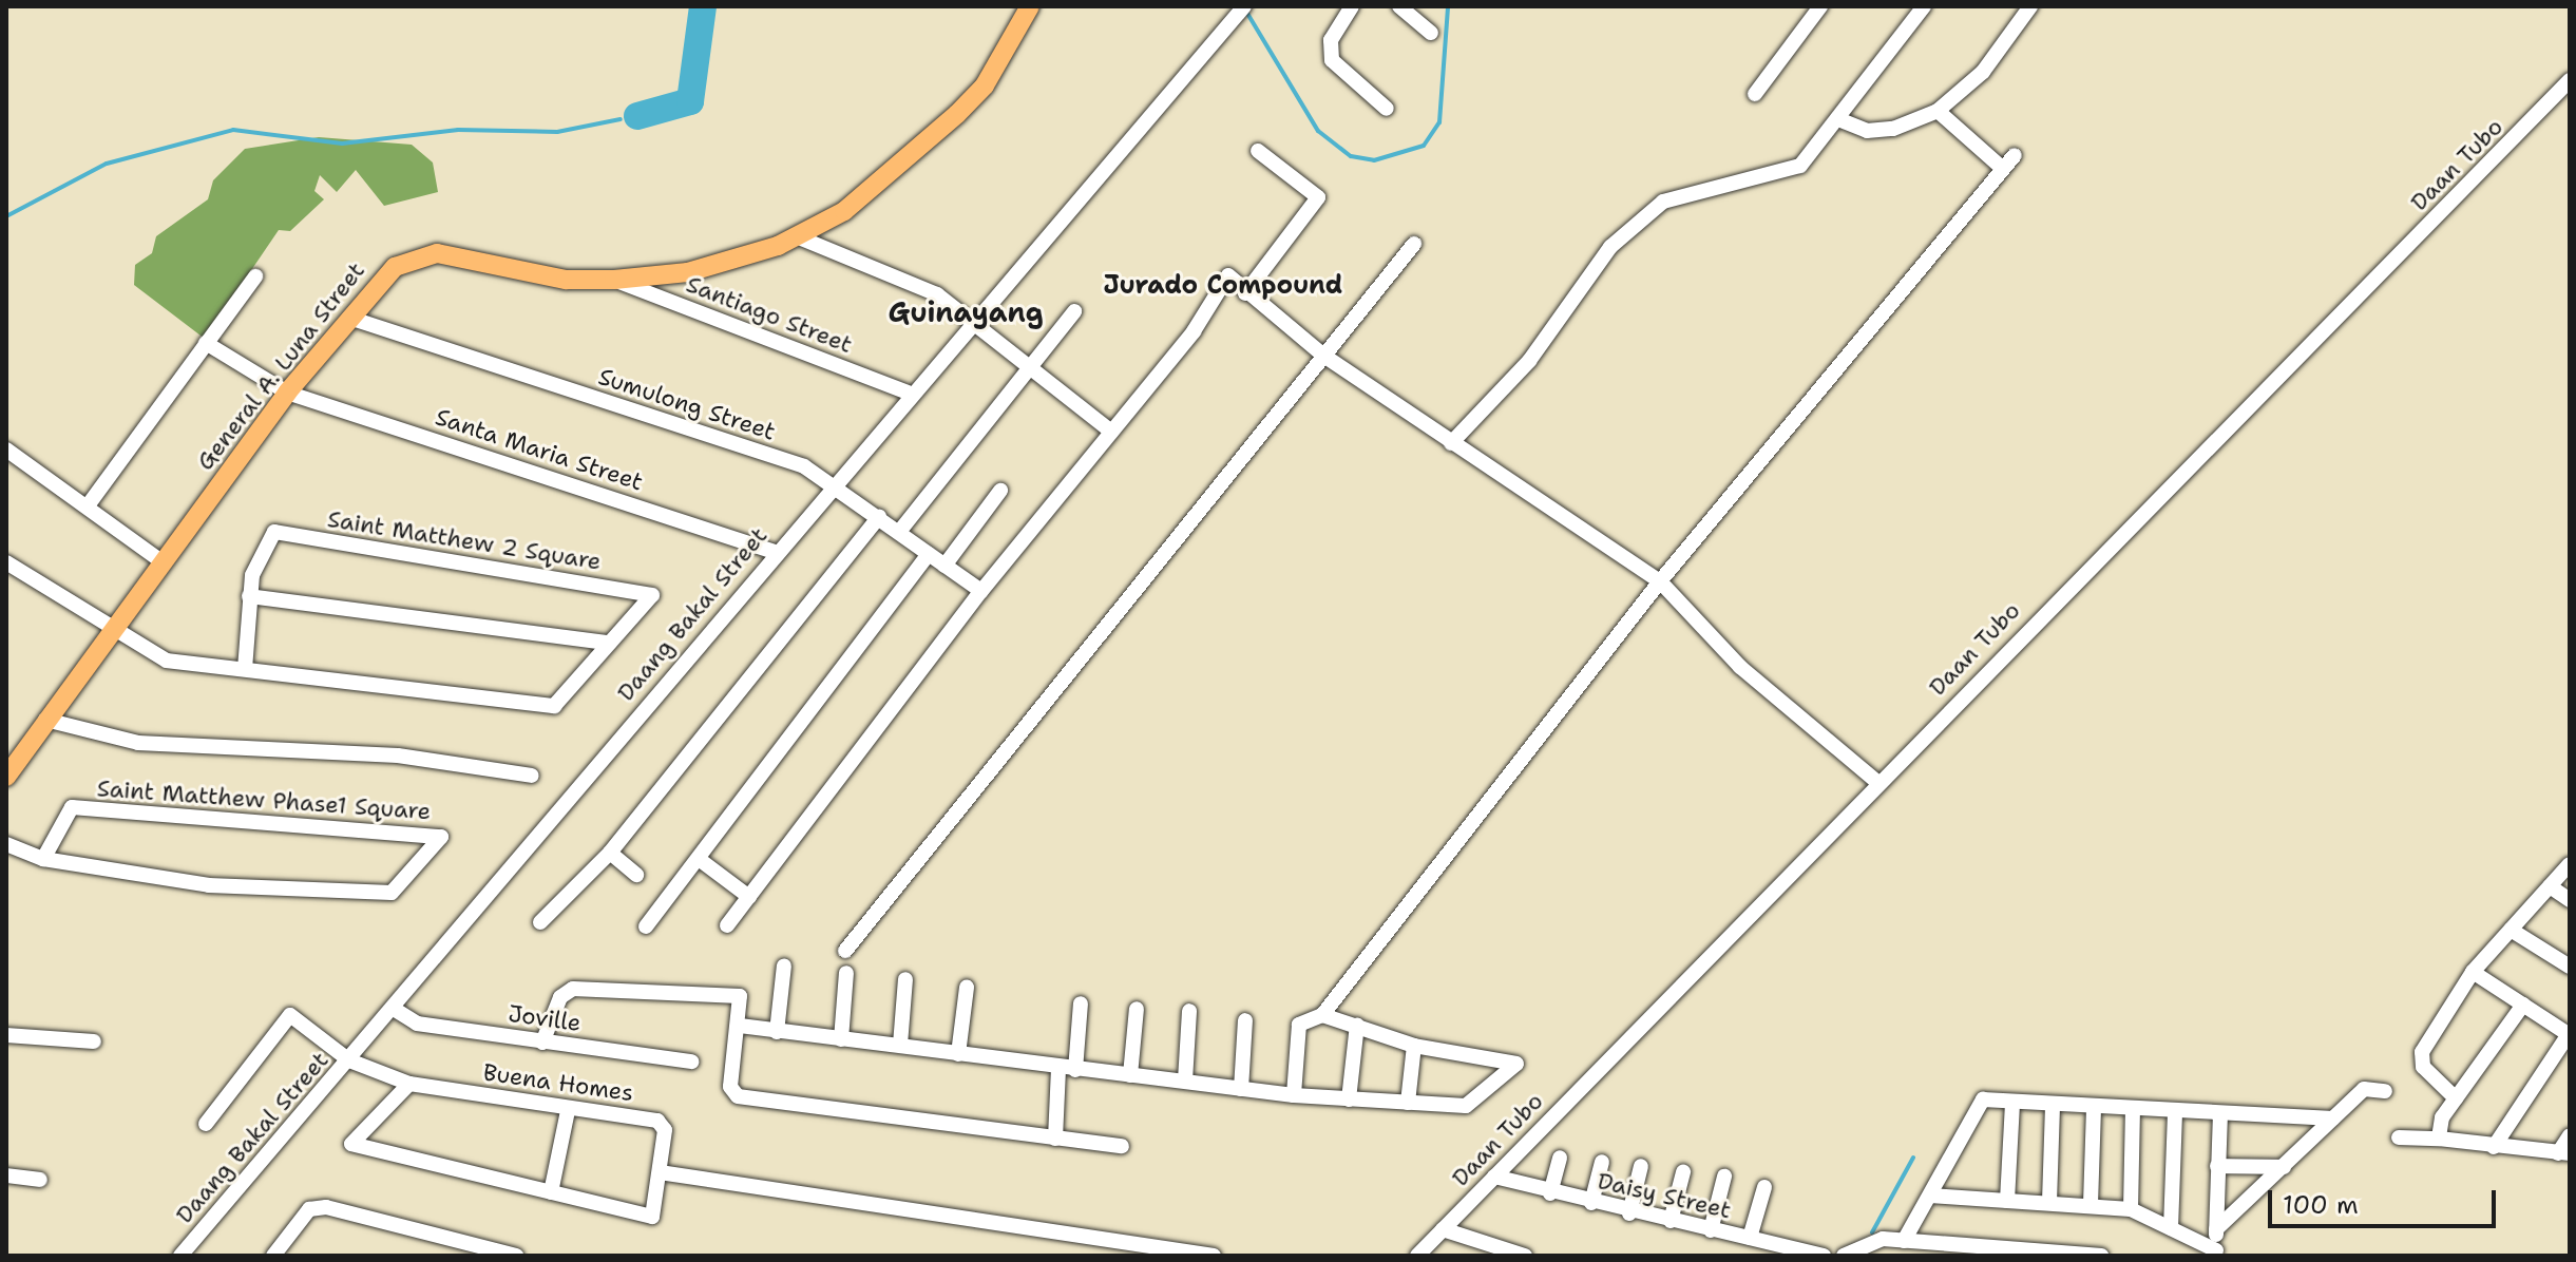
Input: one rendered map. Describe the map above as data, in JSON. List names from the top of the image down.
{
  "streets": {
    "main road": ["General A. Luna Street"],
    "street": [
      "Daan Tubo",
      "Santiago Street",
      "Sumulong Street",
      "Santa Maria Street",
      "Saint Matthew 2 Square",
      "Daang Bakal Street",
      "Saint Matthew Phase1 Square",
      "Joville",
      "Buena Homes",
      "Daisy Street"
    ]
  },
  "crossings": [
    ["Daan Tubo", "Daisy Street"],
    ["Santiago Street", "General A. Luna Street"],
    ["Santiago Street", "Daang Bakal Street"],
    ["General A. Luna Street", "Sumulong Street"],
    ["General A. Luna Street", "Santa Maria Street"],
    ["General A. Luna Street", "Saint Matthew 2 Square"],
    ["Sumulong Street", "Daang Bakal Street"],
    ["Santa Maria Street", "Daang Bakal Street"],
    ["Daang Bakal Street", "Joville"],
    ["Daang Bakal Street", "Buena Homes"]
  ],
  "districts": ["Jurado Compound", "Guinayang"],
  "scale_bar": "100 m"
}
